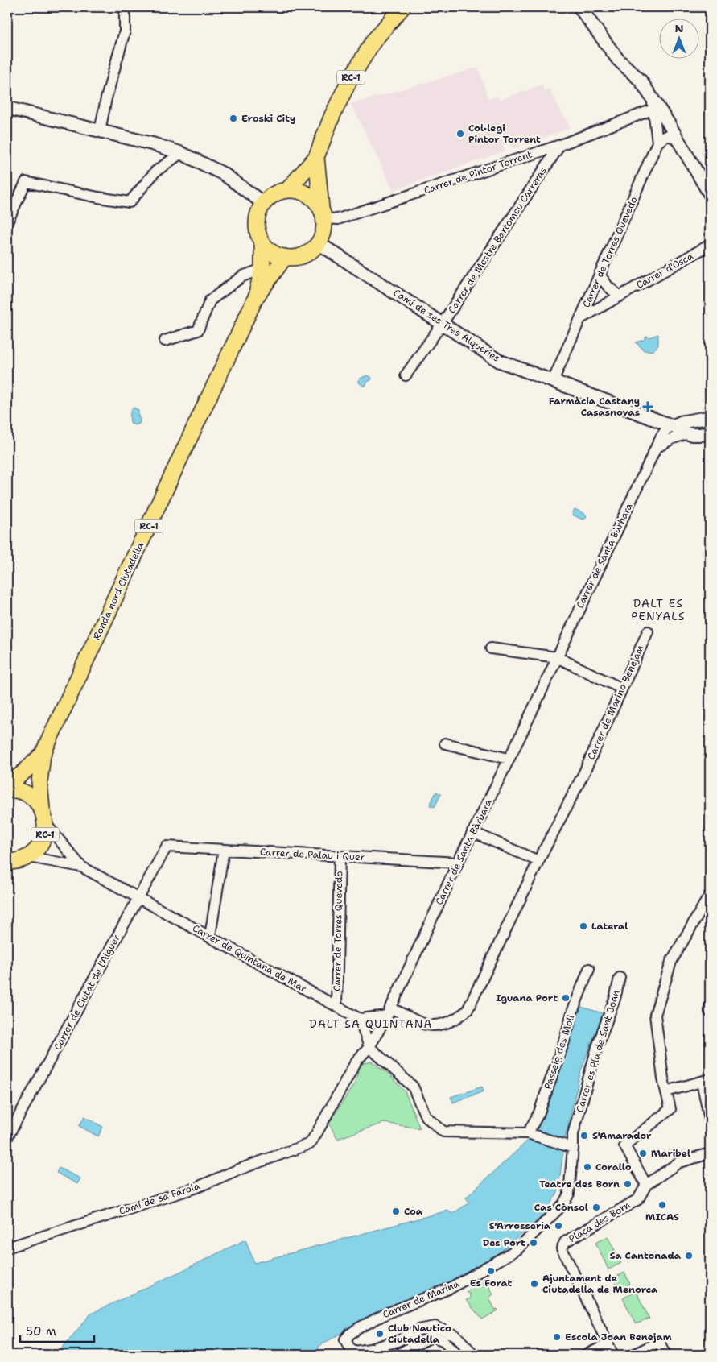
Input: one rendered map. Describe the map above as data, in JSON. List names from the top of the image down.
{
  "streets": {
    "main road": ["RC-1", "Ronda nord Ciutadella"],
    "street": [
      "Carrer de Pintor Torrent",
      "Carrer de Mestre Bartomeu Carreras",
      "Carrer de Torres Quevedo",
      "Carrer d'Osca",
      "Camí de ses Tres Alqueries",
      "Carrer de Santa Bàrbara",
      "Carrer de Marino Benejam",
      "Carrer de Palau i Quer",
      "Carrer de Quintana de Mar",
      "Carrer de Ciutat de l'Alguer",
      "Carrer es Pla de Sant Joan",
      "Passeig des Moll",
      "Camí de sa Farola",
      "Plaça des Born",
      "Carrer de Marina"
    ]
  },
  "crossings": [
    ["RC-1", "Carrer de Pintor Torrent"],
    ["RC-1", "Camí de ses Tres Alqueries"],
    ["RC-1", "Ronda nord Ciutadella"],
    ["Carrer de Pintor Torrent", "Carrer de Mestre Bartomeu Carreras"],
    ["Carrer de Pintor Torrent", "Camí de ses Tres Alqueries"],
    ["Carrer de Pintor Torrent", "Ronda nord Ciutadella"],
    ["Carrer de Mestre Bartomeu Carreras", "Camí de ses Tres Alqueries"],
    ["Carrer de Torres Quevedo", "Carrer d'Osca"],
    ["Carrer de Torres Quevedo", "Camí de ses Tres Alqueries"],
    ["Carrer de Torres Quevedo", "Carrer de Palau i Quer"],
    ["Carrer de Torres Quevedo", "Carrer de Quintana de Mar"],
    ["Camí de ses Tres Alqueries", "Carrer de Santa Bàrbara"],
    ["Camí de ses Tres Alqueries", "Ronda nord Ciutadella"],
    ["Carrer de Santa Bàrbara", "Carrer de Marino Benejam"],
    ["Carrer de Santa Bàrbara", "Carrer de Palau i Quer"],
    ["Carrer de Santa Bàrbara", "Camí de sa Farola"],
    ["Carrer de Palau i Quer", "Carrer de Ciutat de l'Alguer"],
    ["Carrer de Quintana de Mar", "Carrer de Ciutat de l'Alguer"],
    ["Carrer es Pla de Sant Joan", "Carrer de Marina"]
  ],
  "districts": ["DALT ES PENYALS", "DALT SA QUINTANA"],
  "places": {
    "other": [
      "Eroski City",
      "Col·legi Pintor Torrent",
      "Lateral",
      "Iguana Port",
      "S'Amarador",
      "Maribel",
      "Corallo",
      "Teatre des Born",
      "MICAS",
      "Cas Cònsol",
      "Coa",
      "S'Arrosseria",
      "Des Port",
      "Sa Cantonada",
      "Es Forat",
      "Ajuntament de Ciutadella de Menorca",
      "Club Nautico Ciutadella",
      "Escola Joan Benejam"
    ],
    "health": ["Farmàcia Castany Casasnovas"]
  },
  "scale_bar": "50 m",
  "north": "top"
}
